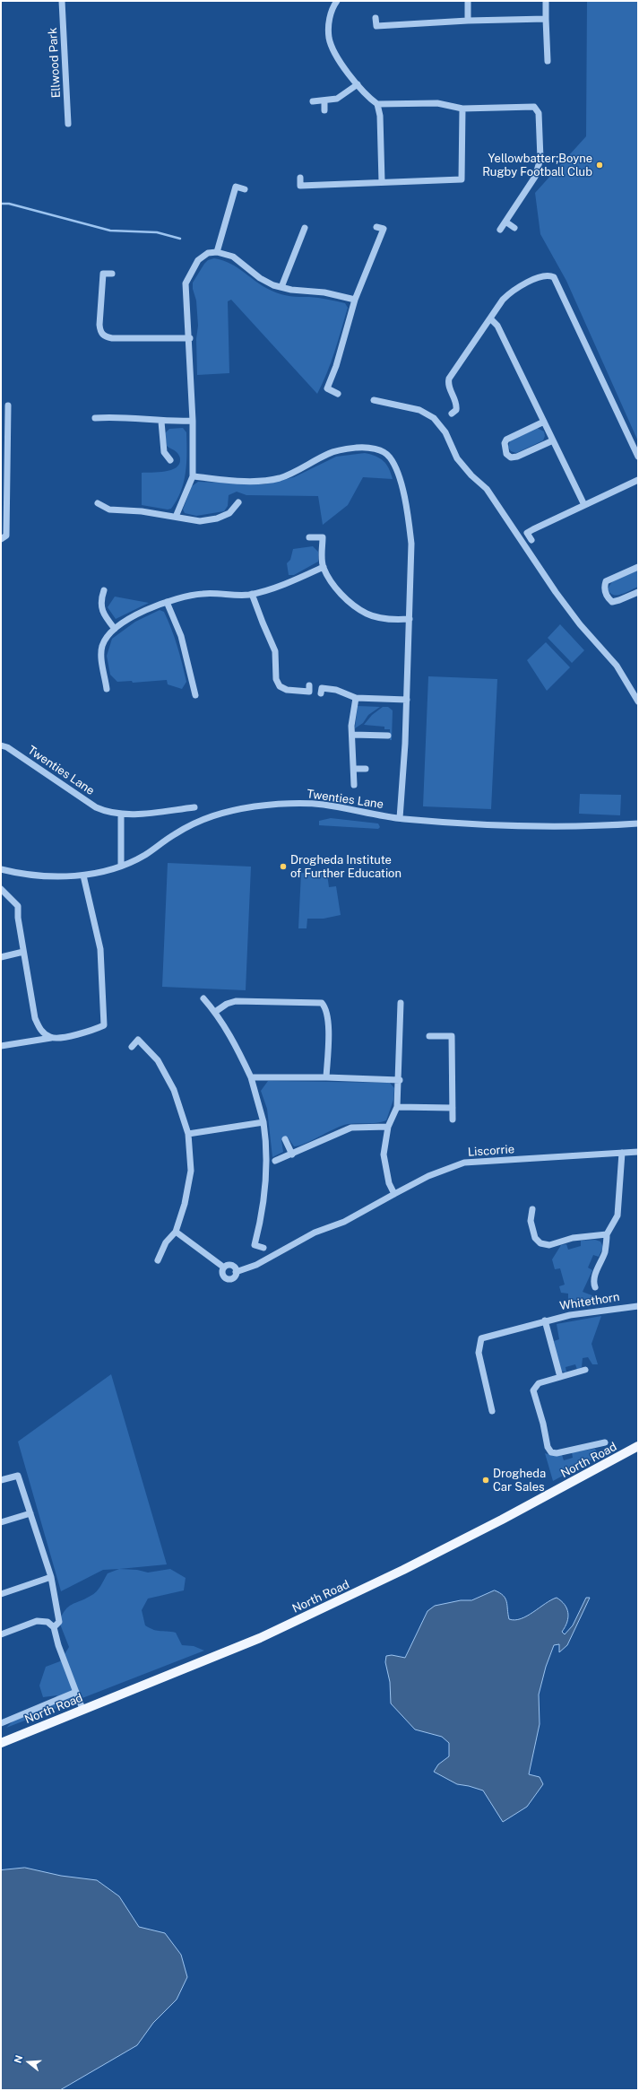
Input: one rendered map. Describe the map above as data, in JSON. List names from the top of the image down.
{
  "streets": {
    "main road": ["North Road"],
    "street": [
      "Ellwood Park",
      "Twenties Lane",
      "Liscorrie",
      "Whitethorn"
    ]
  },
  "places": ["Yellowbatter;Boyne Rugby Football Club", "Drogheda Institute of Further Education", "Drogheda Car Sales"],
  "north": "left"
}
